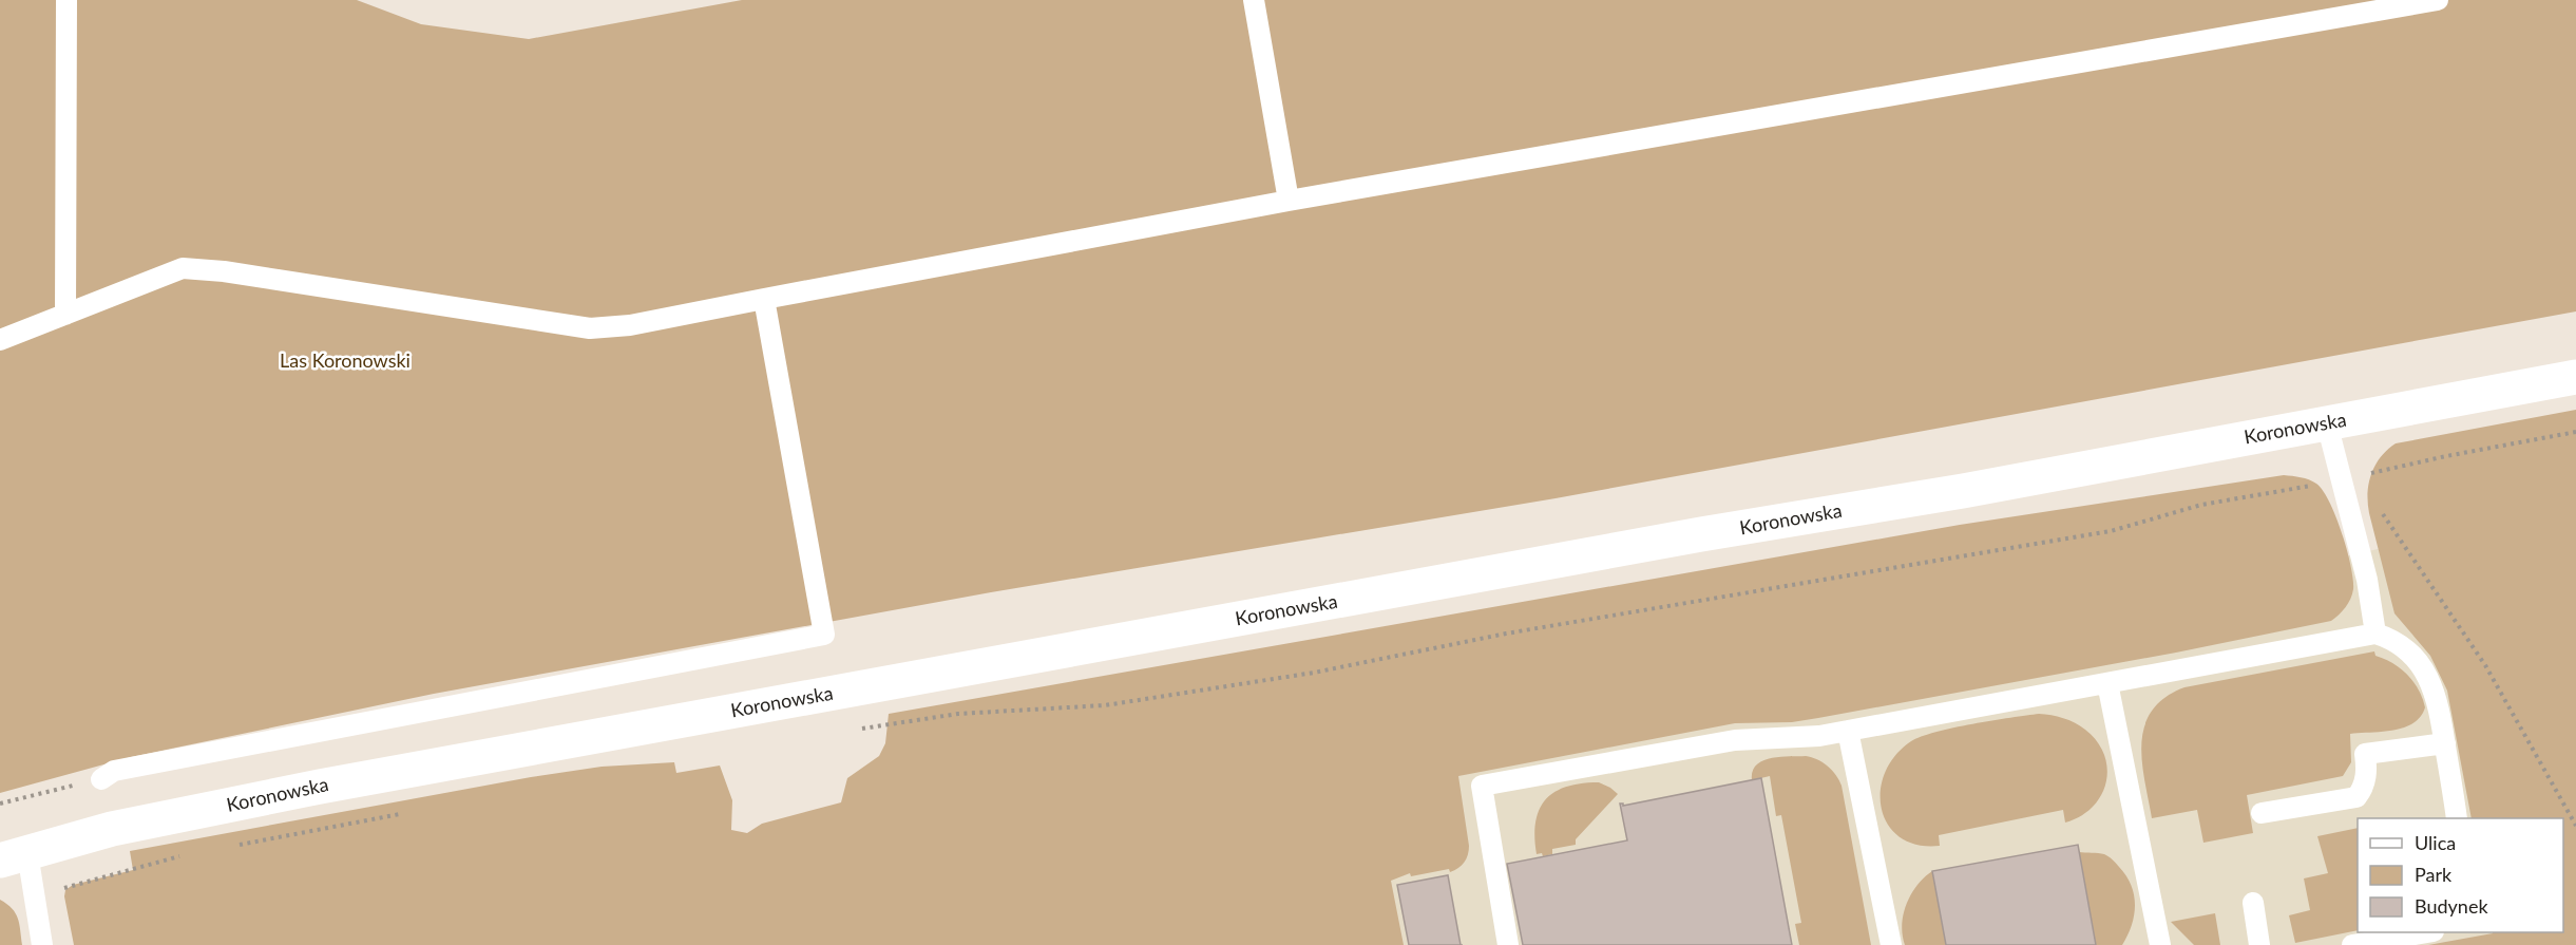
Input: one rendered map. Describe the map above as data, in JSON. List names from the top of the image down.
{
  "streets": {
    "main road": ["Koronowska"]
  },
  "parks": ["Las Koronowski"],
  "legend": ["Ulica", "Park", "Budynek"]
}
